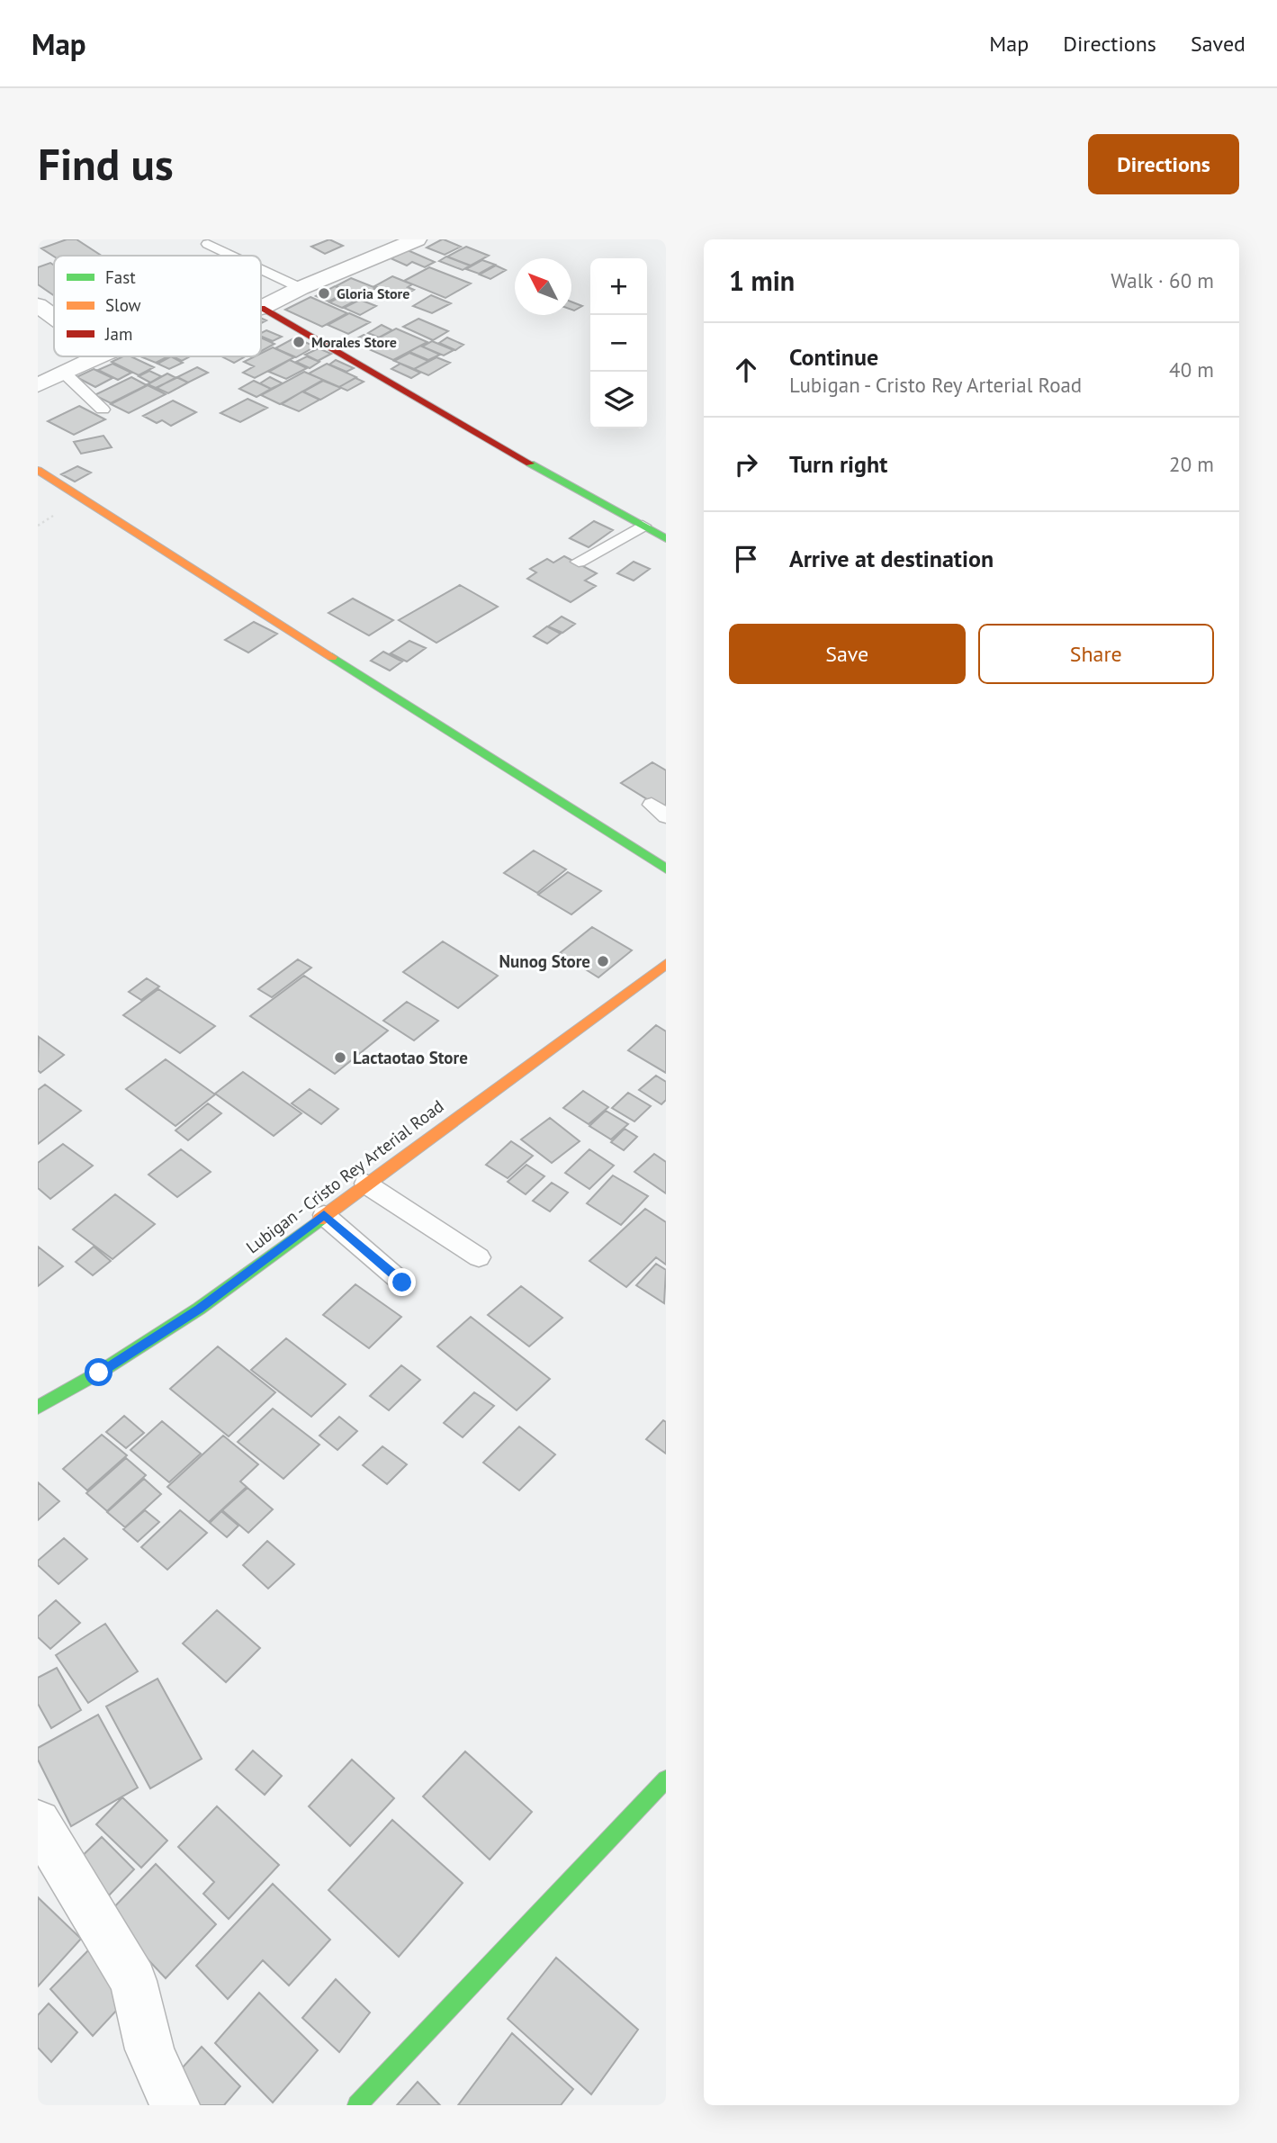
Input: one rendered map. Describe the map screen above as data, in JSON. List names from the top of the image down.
{
  "streets": {
    "street": ["Lubigan - Cristo Rey Arterial Road"]
  },
  "places": [
    "Gloria Store",
    "Morales Store",
    "Nunog Store",
    "Lactaotao Store"
  ],
  "legend": ["Fast", "Slow", "Jam"],
  "north": "top left",
  "page": {
    "header": "Map",
    "nav": ["Map", "Directions", "Saved"],
    "buttons": [
      "Directions",
      ["Save", "Share"]
    ],
    "title": "Find us",
    "heading": ["1 min", "Walk · 60 m"],
    "map_buttons": ["+", "−"],
    "list": [
      ["Continue", "Lubigan - Cristo Rey Arterial Road", "40 m"],
      ["Turn right", "20 m"],
      "Arrive at destination"
    ]
  }
}
